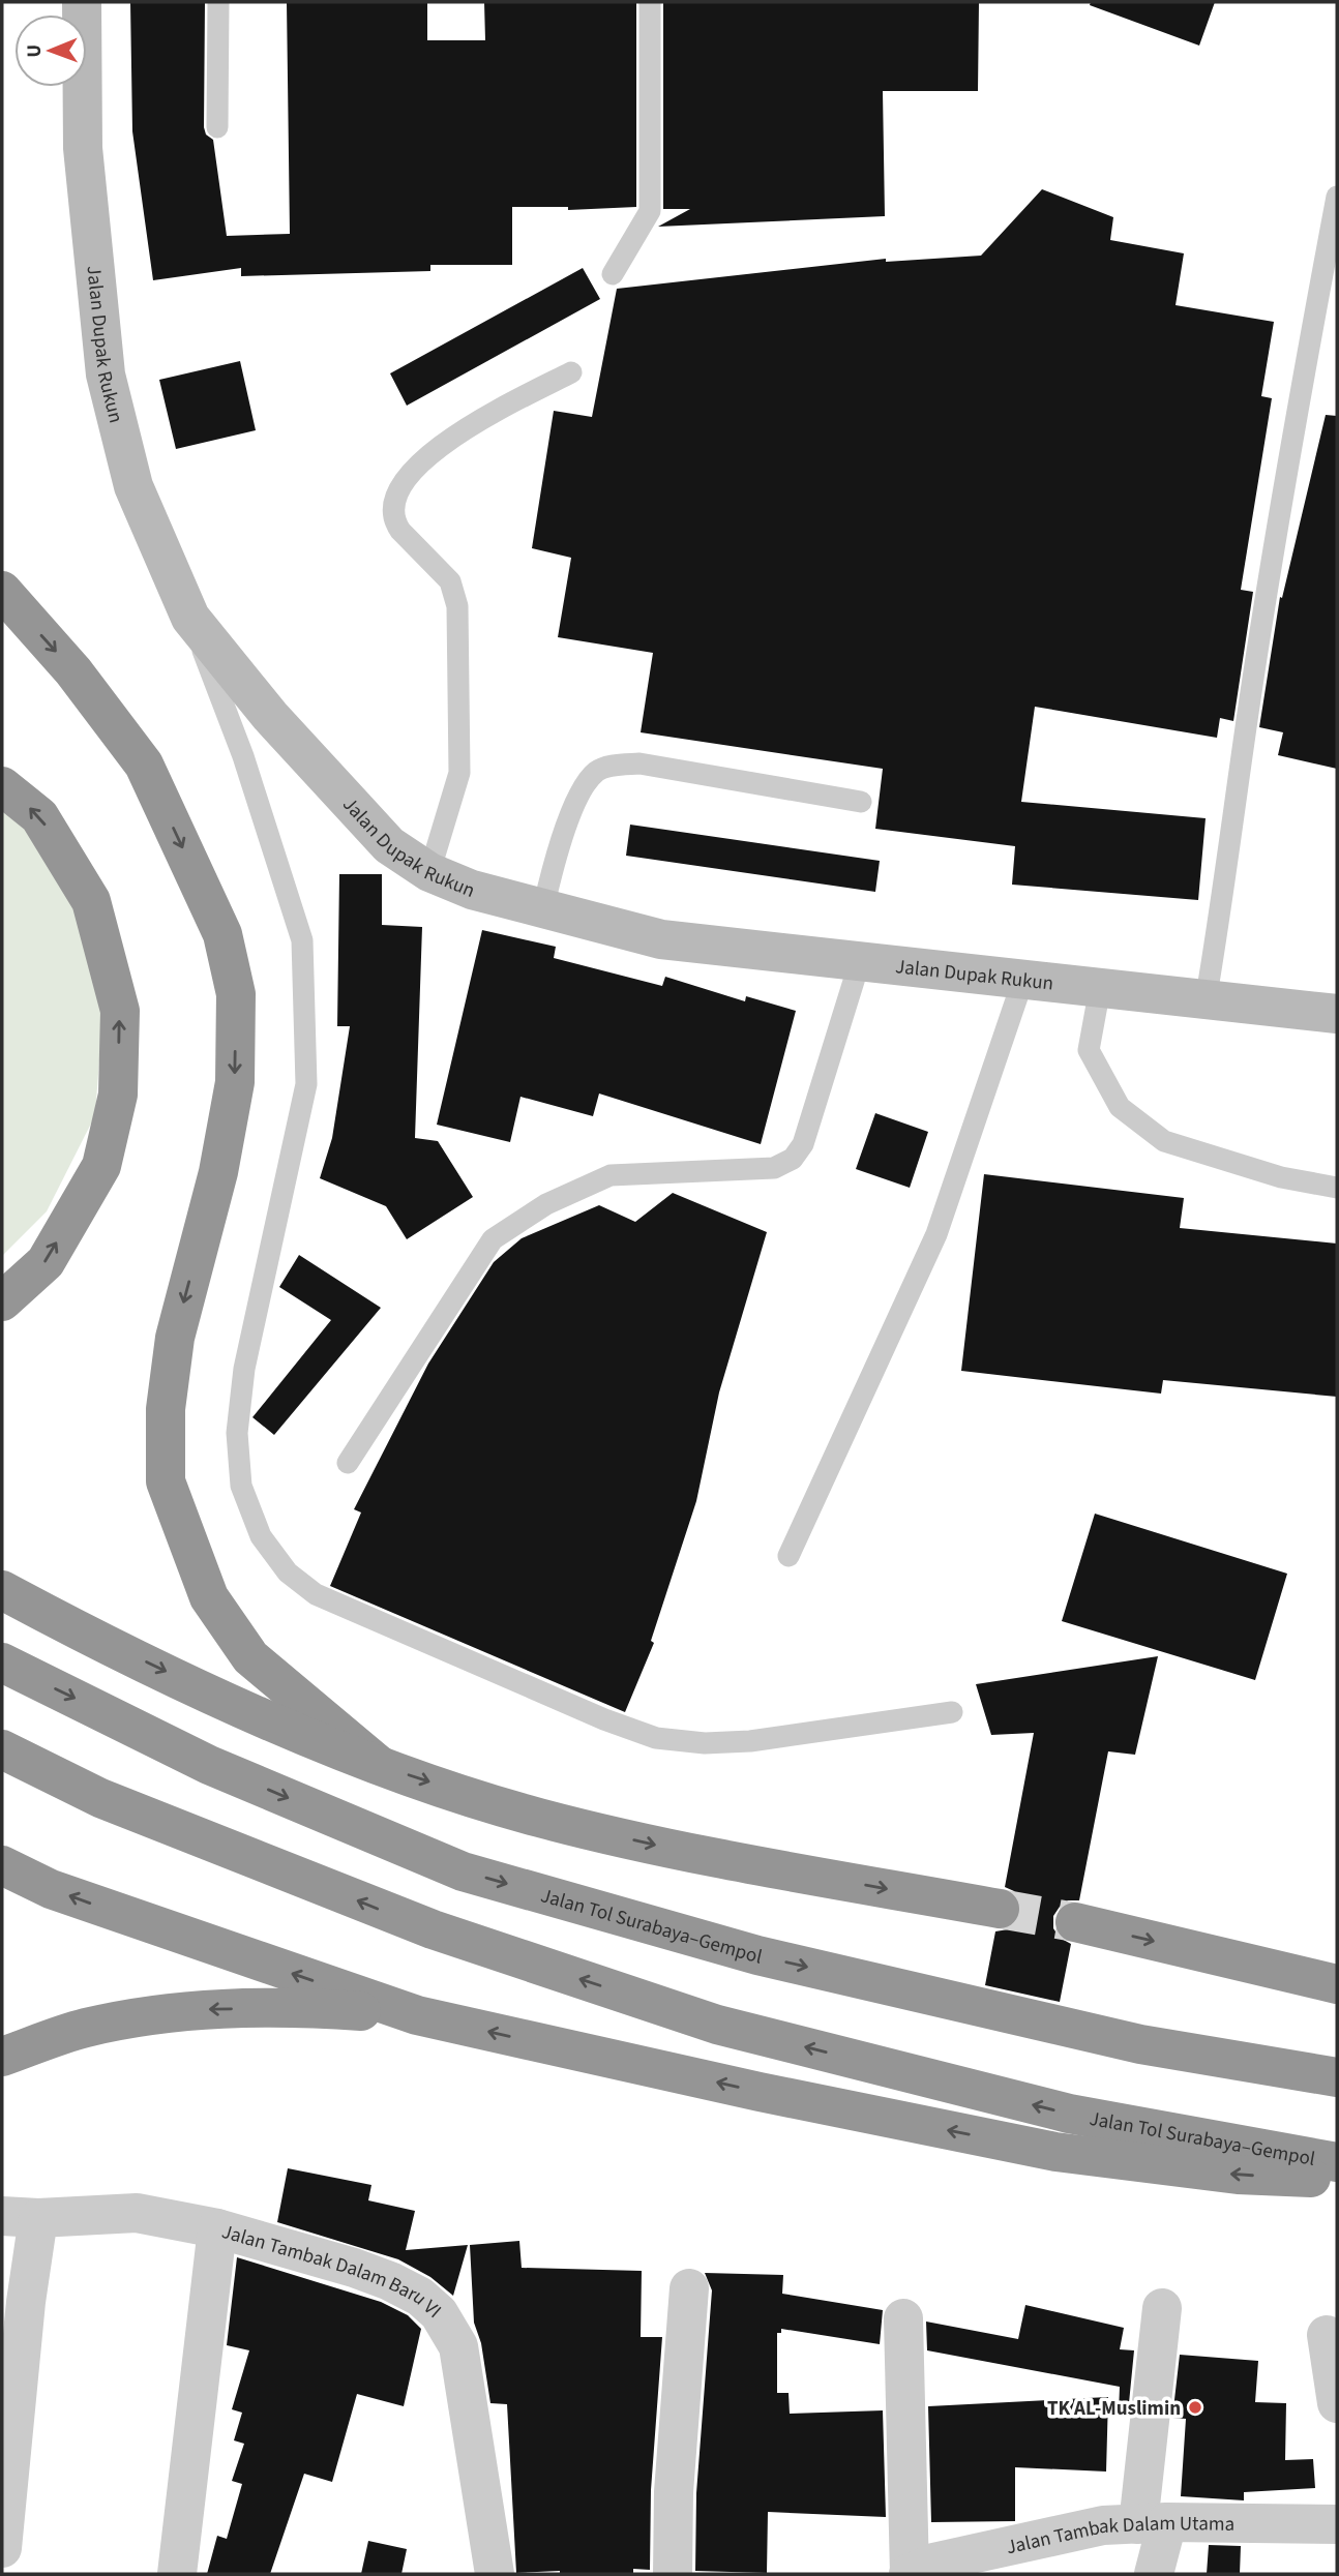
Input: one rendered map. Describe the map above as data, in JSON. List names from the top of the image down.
{
  "streets": {
    "highway": ["Jalan Tol Surabaya–Gempol"],
    "main road": ["Jalan Dupak Rukun"],
    "street": ["Jalan Tambak Dalam Baru VI", "Jalan Tambak Dalam Utama"]
  },
  "places": ["TK AL-Muslimin"],
  "north": "left"
}
